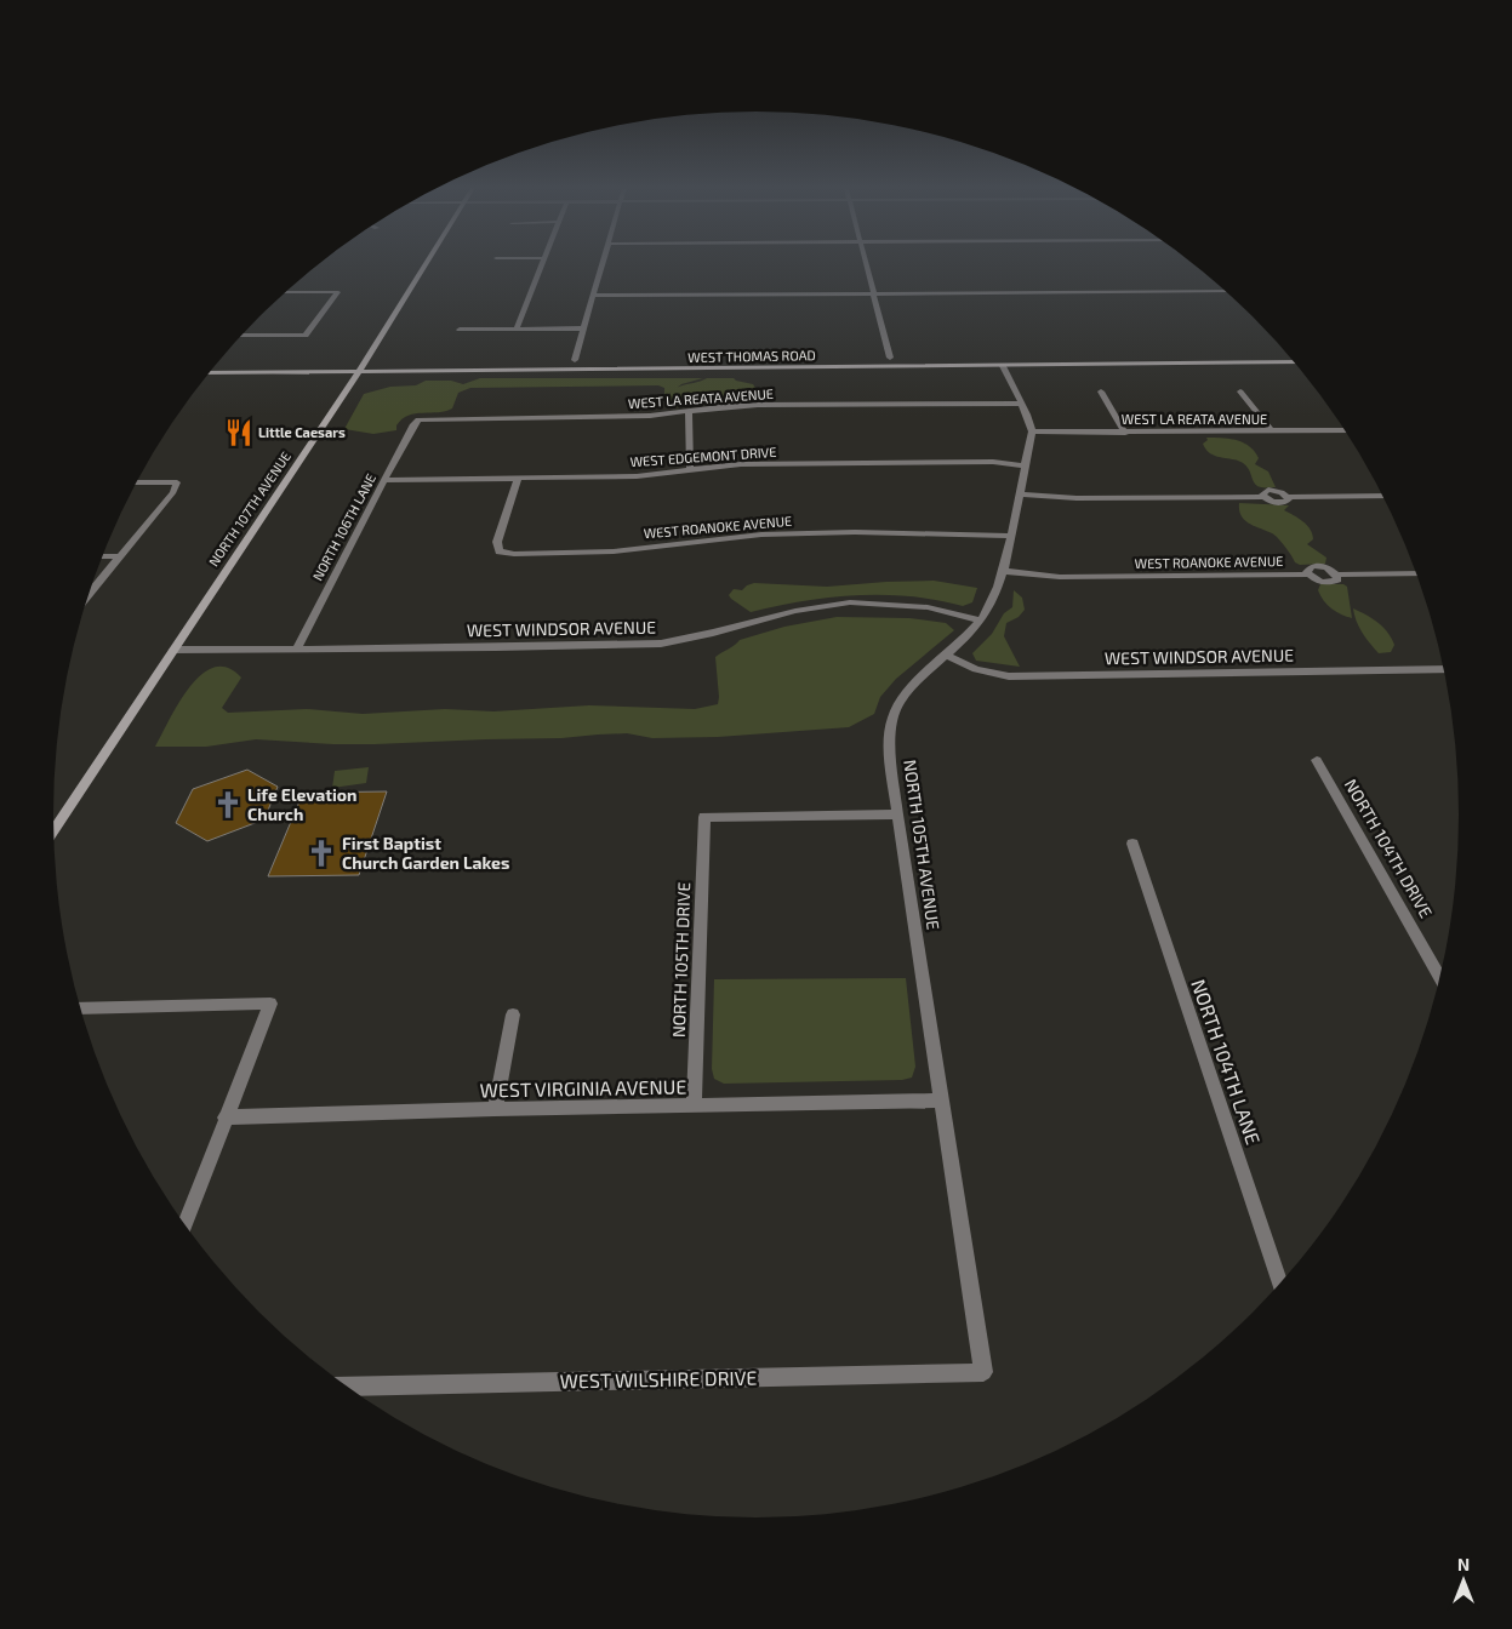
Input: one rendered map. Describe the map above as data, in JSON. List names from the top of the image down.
{
  "streets": {
    "main road": ["WEST THOMAS ROAD", "NORTH 107TH AVENUE"],
    "street": [
      "WEST LA REATA AVENUE",
      "WEST EDGEMONT DRIVE",
      "NORTH 106TH LANE",
      "WEST ROANOKE AVENUE",
      "WEST WINDSOR AVENUE",
      "NORTH 105TH AVENUE",
      "NORTH 104TH DRIVE",
      "NORTH 105TH DRIVE",
      "NORTH 104TH LANE",
      "WEST VIRGINIA AVENUE",
      "WEST WILSHIRE DRIVE"
    ]
  },
  "crossings": [
    ["WEST THOMAS ROAD", "NORTH 107TH AVENUE"],
    ["WEST LA REATA AVENUE", "NORTH 106TH LANE"],
    ["WEST LA REATA AVENUE", "NORTH 105TH AVENUE"],
    ["WEST EDGEMONT DRIVE", "NORTH 106TH LANE"],
    ["WEST EDGEMONT DRIVE", "WEST ROANOKE AVENUE"],
    ["WEST EDGEMONT DRIVE", "NORTH 105TH AVENUE"],
    ["NORTH 107TH AVENUE", "WEST WINDSOR AVENUE"],
    ["NORTH 106TH LANE", "WEST WINDSOR AVENUE"],
    ["WEST ROANOKE AVENUE", "NORTH 105TH AVENUE"],
    ["WEST WINDSOR AVENUE", "NORTH 105TH AVENUE"],
    ["NORTH 105TH AVENUE", "NORTH 105TH DRIVE"],
    ["NORTH 105TH AVENUE", "WEST VIRGINIA AVENUE"],
    ["NORTH 105TH AVENUE", "WEST WILSHIRE DRIVE"],
    ["NORTH 105TH DRIVE", "WEST VIRGINIA AVENUE"]
  ],
  "places": {
    "restaurant": ["Little Caesars"],
    "church": ["Life Elevation Church", "First Baptist Church Garden Lakes"]
  },
  "north": "top"
}
